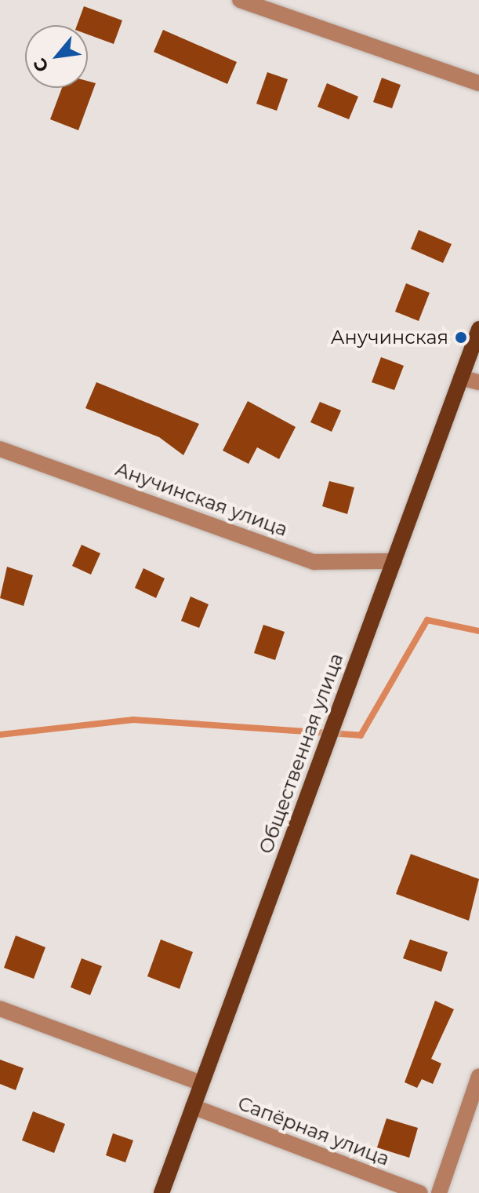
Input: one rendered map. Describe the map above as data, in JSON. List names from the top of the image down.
{
  "streets": {
    "main road": ["Общественная улица"],
    "street": ["Анучинская улица", "Сапёрная улица"]
  },
  "crossings": [
    ["Анучинская улица", "Общественная улица"],
    ["Общественная улица", "Сапёрная улица"]
  ],
  "places": ["Анучинская"],
  "north": "bottom left"
}
